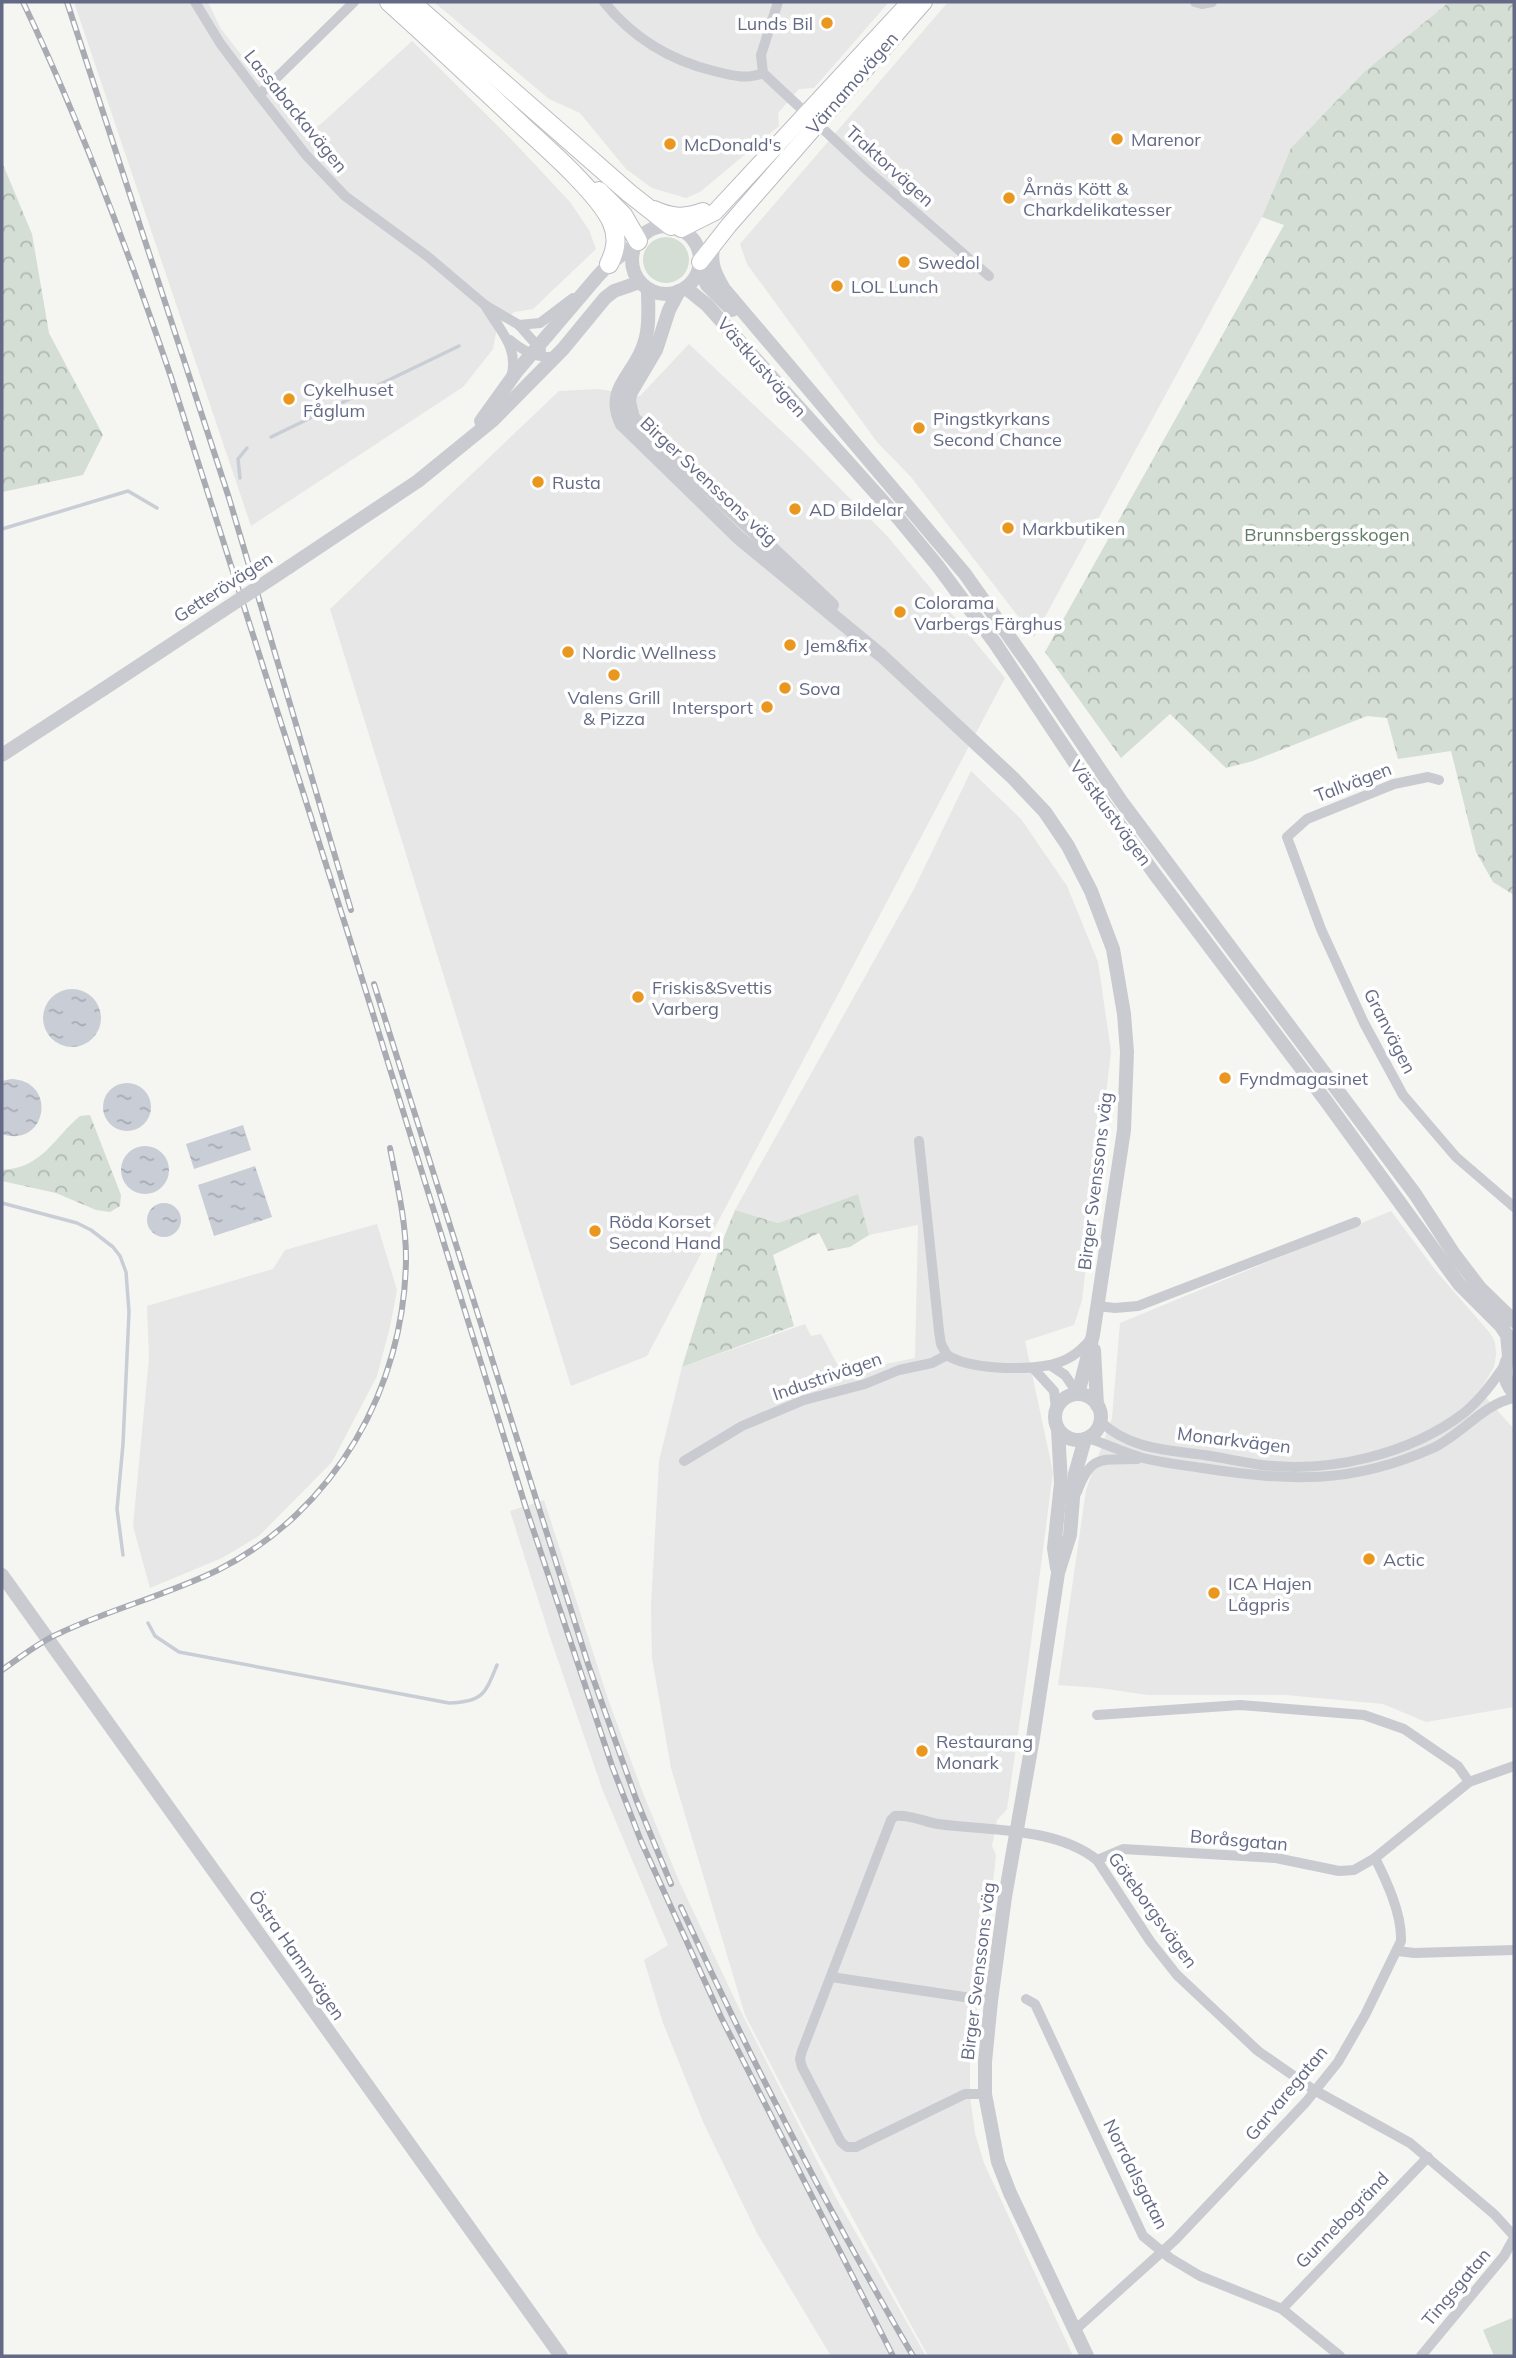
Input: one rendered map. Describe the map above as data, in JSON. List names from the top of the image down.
{
  "streets": {
    "main road": ["Värnamovägen"],
    "street": [
      "Lassabackavägen",
      "Traktorvägen",
      "Västkustvägen",
      "Birger Svenssons väg",
      "Getterövägen",
      "Tallvägen",
      "Granvägen",
      "Industrivägen",
      "Monarkvägen",
      "Boråsgatan",
      "Göteborgsvägen",
      "Östra Hamnvägen",
      "Garvaregatan",
      "Norrdalsgatan",
      "Gunnebogränd",
      "Tingsgatan"
    ]
  },
  "crossings": [
    ["Värnamovägen", "Traktorvägen"],
    ["Värnamovägen", "Västkustvägen"],
    ["Värnamovägen", "Birger Svenssons väg"],
    ["Värnamovägen", "Getterövägen"],
    ["Västkustvägen", "Birger Svenssons väg"],
    ["Västkustvägen", "Getterövägen"],
    ["Västkustvägen", "Monarkvägen"],
    ["Birger Svenssons väg", "Getterövägen"],
    ["Birger Svenssons väg", "Monarkvägen"],
    ["Birger Svenssons väg", "Göteborgsvägen"],
    ["Birger Svenssons väg", "Garvaregatan"],
    ["Tallvägen", "Granvägen"],
    ["Boråsgatan", "Göteborgsvägen"],
    ["Göteborgsvägen", "Garvaregatan"],
    ["Göteborgsvägen", "Gunnebogränd"],
    ["Göteborgsvägen", "Tingsgatan"],
    ["Garvaregatan", "Norrdalsgatan"],
    ["Norrdalsgatan", "Gunnebogränd"]
  ],
  "parks": ["Brunnsbergsskogen"],
  "places": [
    "Lunds Bil",
    "Marenor",
    "McDonald's",
    "Årnäs Kött & Charkdelikatesser",
    "Swedol",
    "LOL Lunch",
    "Cykelhuset Fåglum",
    "Pingstkyrkans Second Chance",
    "Rusta",
    "AD Bildelar",
    "Markbutiken",
    "Colorama Varbergs Färghus",
    "Jem&fix",
    "Nordic Wellness",
    "Valens Grill & Pizza",
    "Sova",
    "Intersport",
    "Friskis&Svettis Varberg",
    "Fyndmagasinet",
    "Röda Korset Second Hand",
    "Actic",
    "ICA Hajen Lågpris",
    "Restaurang Monark"
  ]
}
